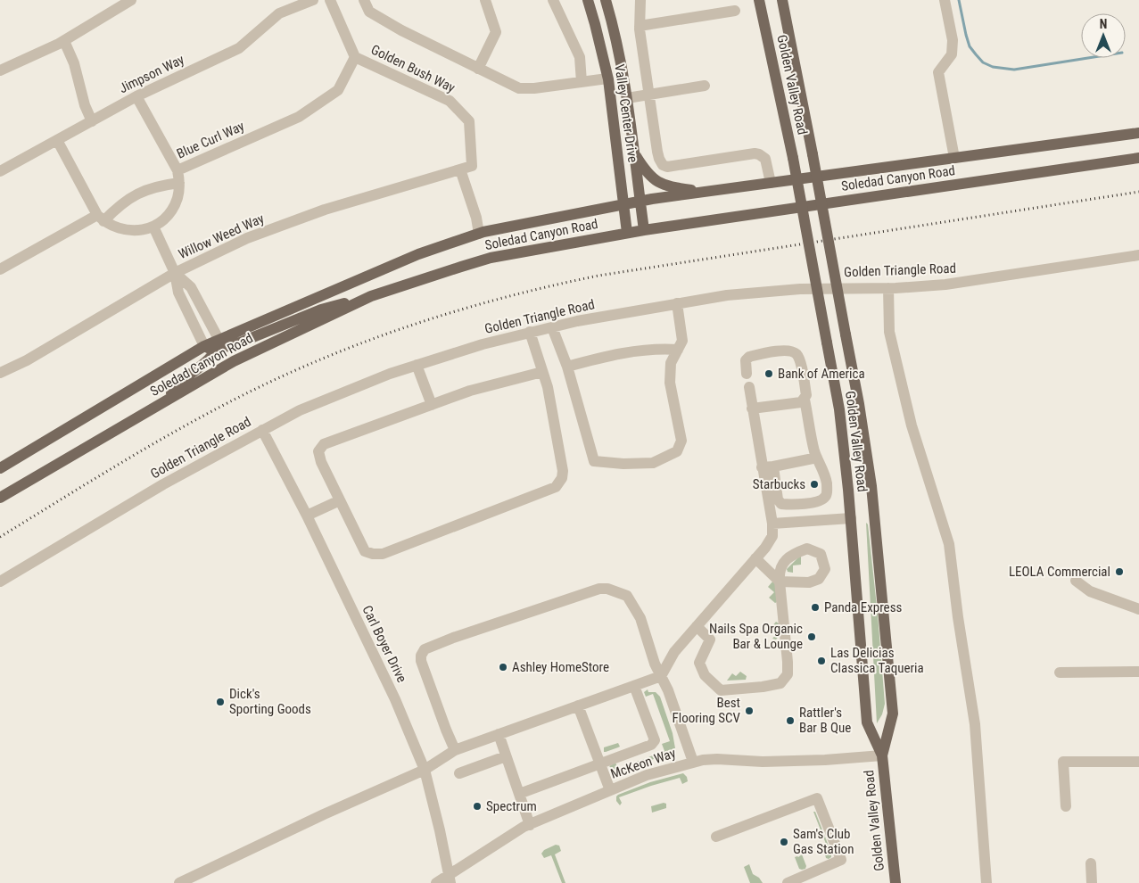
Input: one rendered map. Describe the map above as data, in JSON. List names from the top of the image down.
{
  "streets": {
    "main road": ["Golden Valley Road", "Valley Center Drive", "Soledad Canyon Road"],
    "street": [
      "Golden Bush Way",
      "Jimpson Way",
      "Blue Curl Way",
      "Willow Weed Way",
      "Golden Triangle Road",
      "Carl Boyer Drive",
      "McKeon Way"
    ]
  },
  "crossings": [
    ["Golden Bush Way", "Blue Curl Way"],
    ["Golden Bush Way", "Willow Weed Way"],
    ["Golden Valley Road", "McKeon Way"],
    ["Valley Center Drive", "Soledad Canyon Road"],
    ["Golden Triangle Road", "Carl Boyer Drive"],
    ["Carl Boyer Drive", "McKeon Way"]
  ],
  "places": [
    "Bank of America",
    "Starbucks",
    "LEOLA Commercial",
    "Panda Express",
    "Nails Spa Organic Bar & Lounge",
    "Las Delicias Classica Taqueria",
    "Ashley HomeStore",
    "Dick's Sporting Goods",
    "Best Flooring SCV",
    "Rattler's Bar B Que",
    "Spectrum",
    "Sam's Club Gas Station"
  ],
  "north": "top"
}
